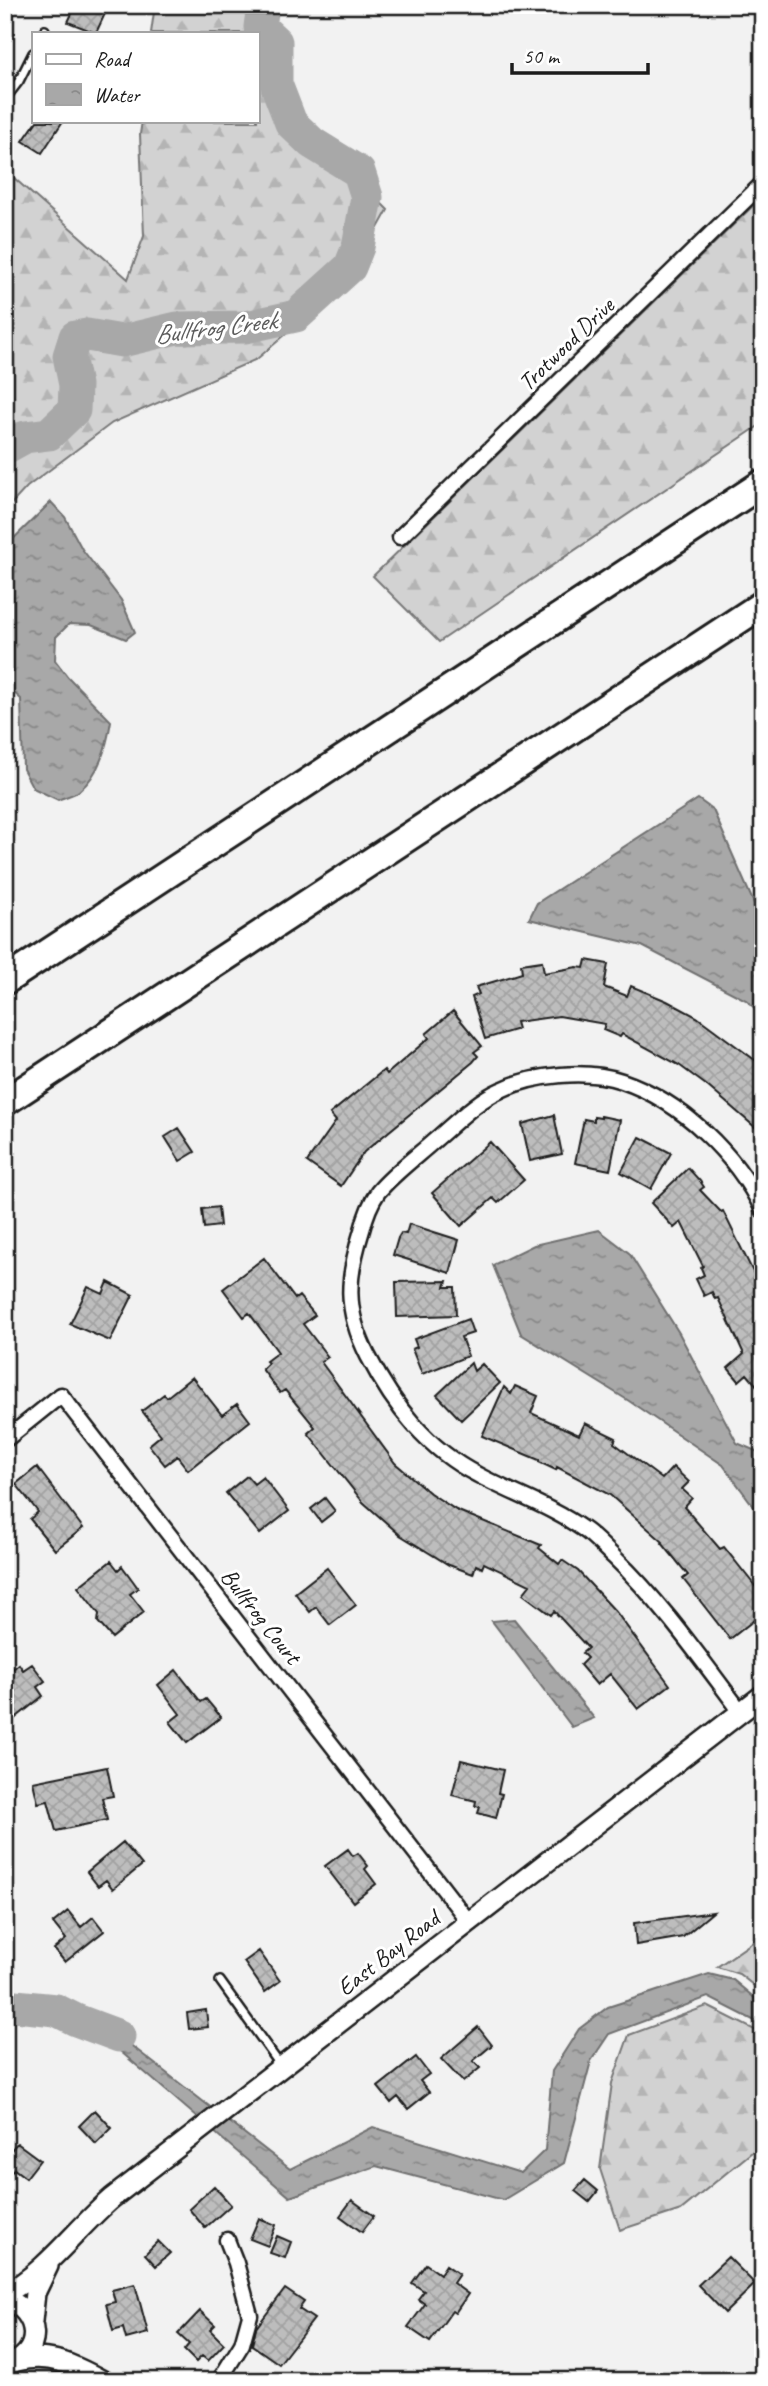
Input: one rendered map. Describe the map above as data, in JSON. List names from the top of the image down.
{
  "streets": {
    "street": ["Trotwood Drive", "Bullfrog Court", "East Bay Road"]
  },
  "crossings": [
    ["Bullfrog Court", "East Bay Road"]
  ],
  "water": ["Bullfrog Creek"],
  "legend": ["Road", "Water"],
  "scale_bar": "50 m"
}
